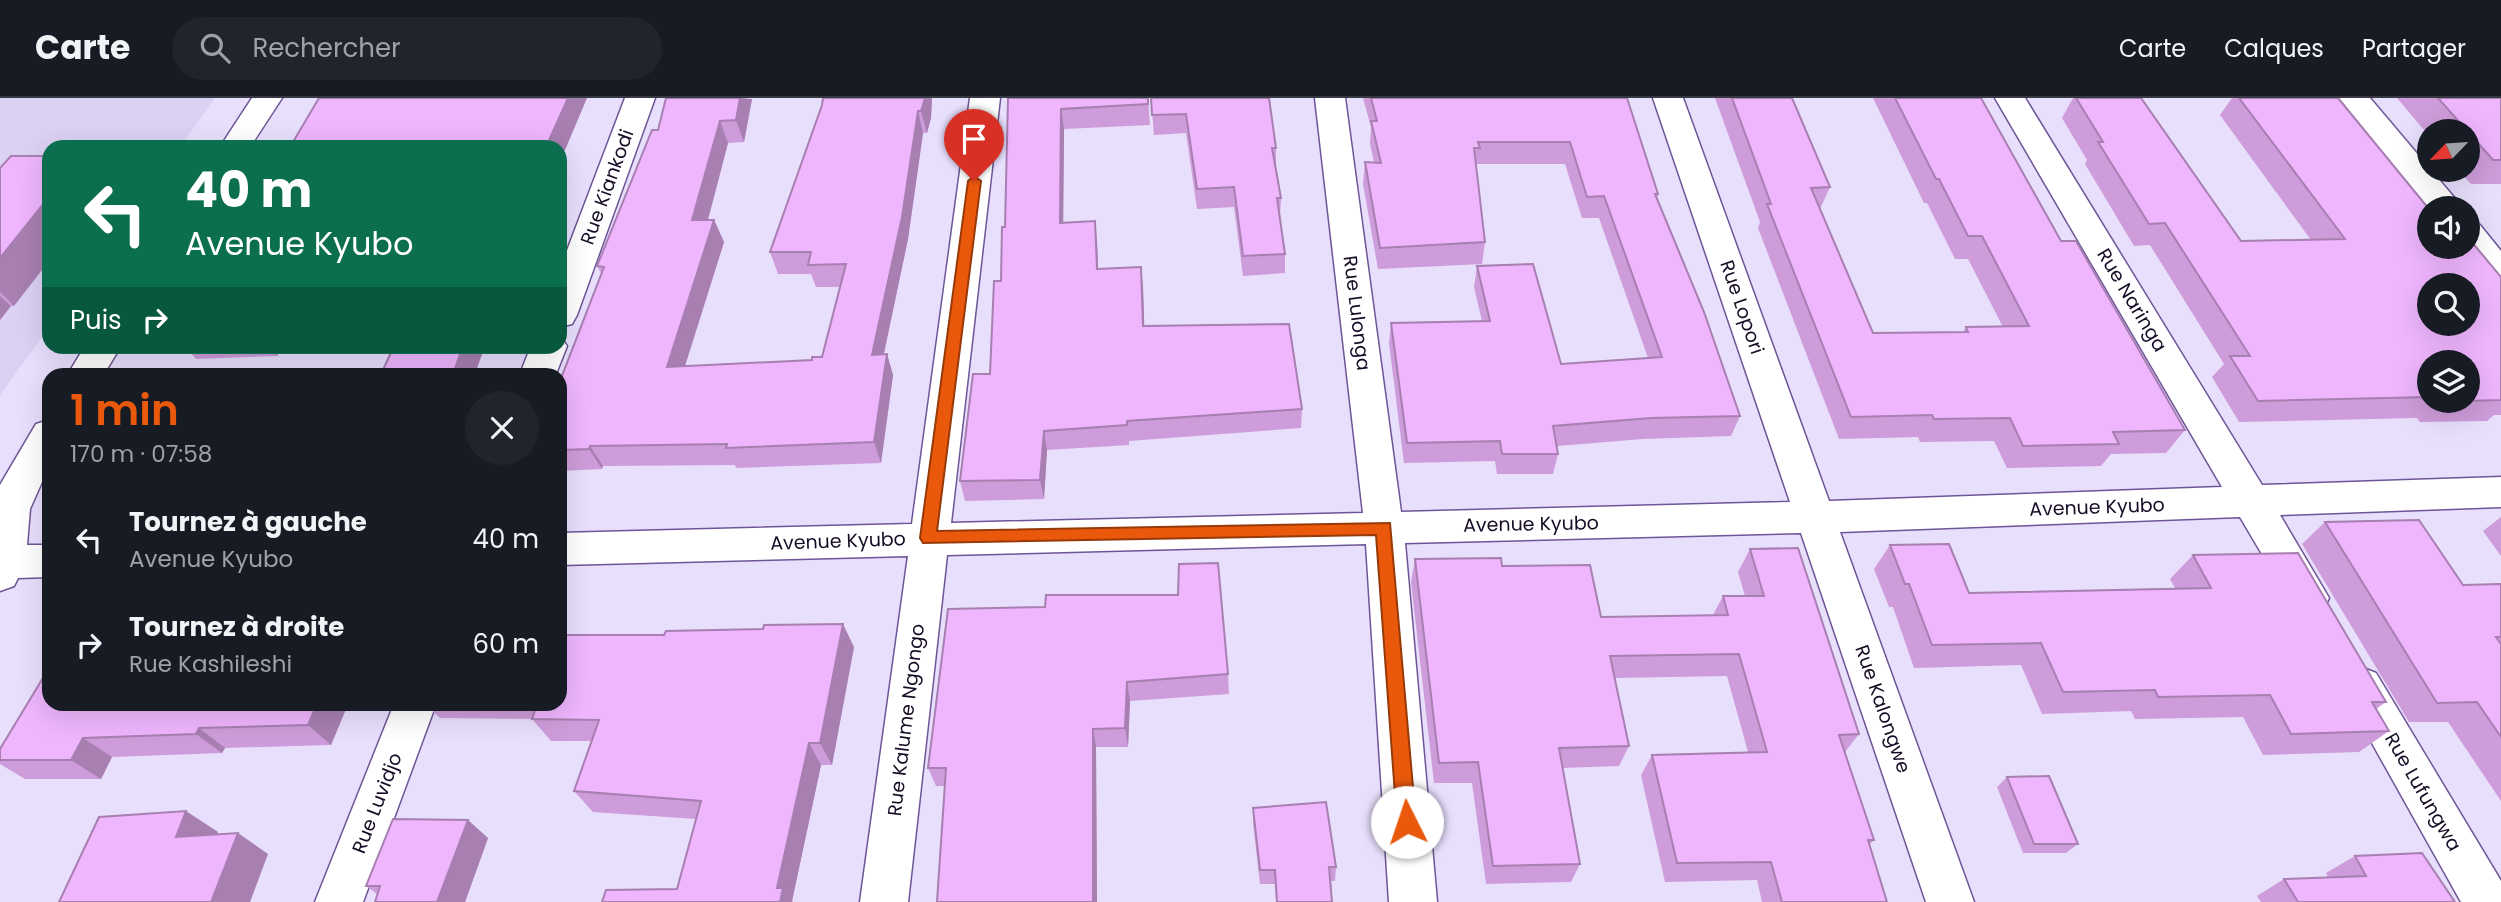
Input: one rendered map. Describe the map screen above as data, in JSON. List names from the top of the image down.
{
  "streets": {
    "street": [
      "Rue Kiankodi",
      "Rue Naringa",
      "Rue Lopori",
      "Rue Lulonga",
      "Avenue Kyubo",
      "Rue Kalongwe",
      "Rue Kalume Ngongo",
      "Rue Lufungwa",
      "Rue Luvidjo"
    ]
  },
  "crossings": [
    ["Rue Naringa", "Avenue Kyubo"],
    ["Rue Naringa", "Rue Lufungwa"],
    ["Rue Lopori", "Avenue Kyubo"],
    ["Rue Lopori", "Rue Kalongwe"],
    ["Rue Lulonga", "Avenue Kyubo"],
    ["Avenue Kyubo", "Rue Kalongwe"],
    ["Avenue Kyubo", "Rue Kalume Ngongo"],
    ["Avenue Kyubo", "Rue Lufungwa"]
  ],
  "north": "bottom left",
  "page": {
    "header": "Carte",
    "search": "Rechercher",
    "nav": ["Carte", "Calques", "Partager"],
    "turn": ["40 m", "Avenue Kyubo"],
    "then": "Puis",
    "heading": ["1 min", "170 m · 07:58"],
    "list": [
      {
        "name": "Tournez à gauche",
        "note": "Avenue Kyubo",
        "value": "40 m"
      },
      {
        "name": "Tournez à droite",
        "note": "Rue Kashileshi",
        "value": "60 m"
      }
    ]
  }
}
